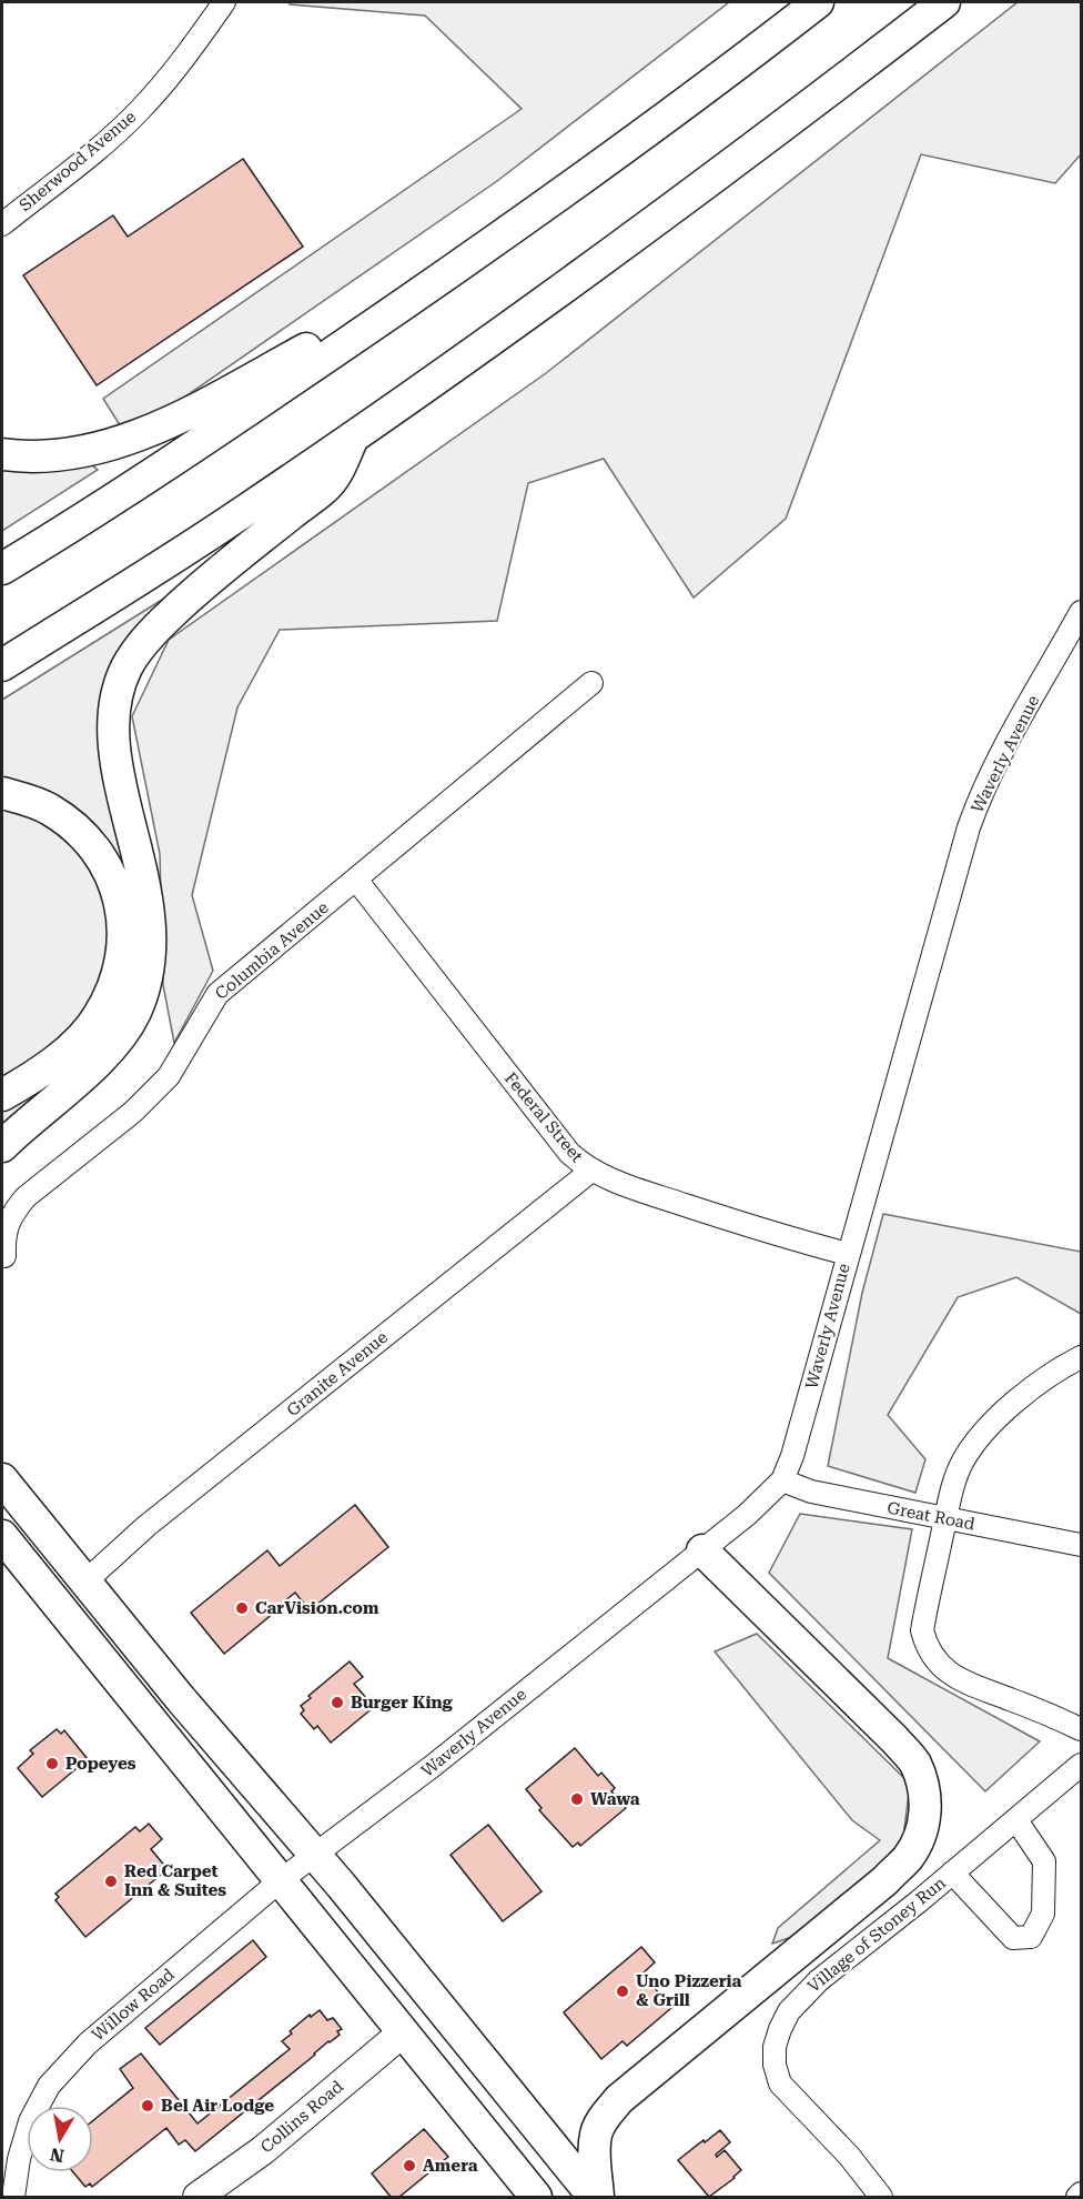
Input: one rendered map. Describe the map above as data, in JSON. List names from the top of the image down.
{
  "streets": {
    "main road": ["Collins Road"],
    "street": [
      "Sherwood Avenue",
      "Waverly Avenue",
      "Columbia Avenue",
      "Federal Street",
      "Granite Avenue",
      "Great Road",
      "Village of Stoney Run",
      "Willow Road"
    ]
  },
  "crossings": [
    ["Waverly Avenue", "Federal Street"],
    ["Waverly Avenue", "Great Road"],
    ["Waverly Avenue", "Willow Road"],
    ["Columbia Avenue", "Federal Street"],
    ["Federal Street", "Granite Avenue"]
  ],
  "places": [
    "CarVision.com",
    "Burger King",
    "Popeyes",
    "Wawa",
    "Red Carpet Inn & Suites",
    "Uno Pizzeria & Grill",
    "Bel Air Lodge",
    "Amera"
  ],
  "north": "bottom"
}
